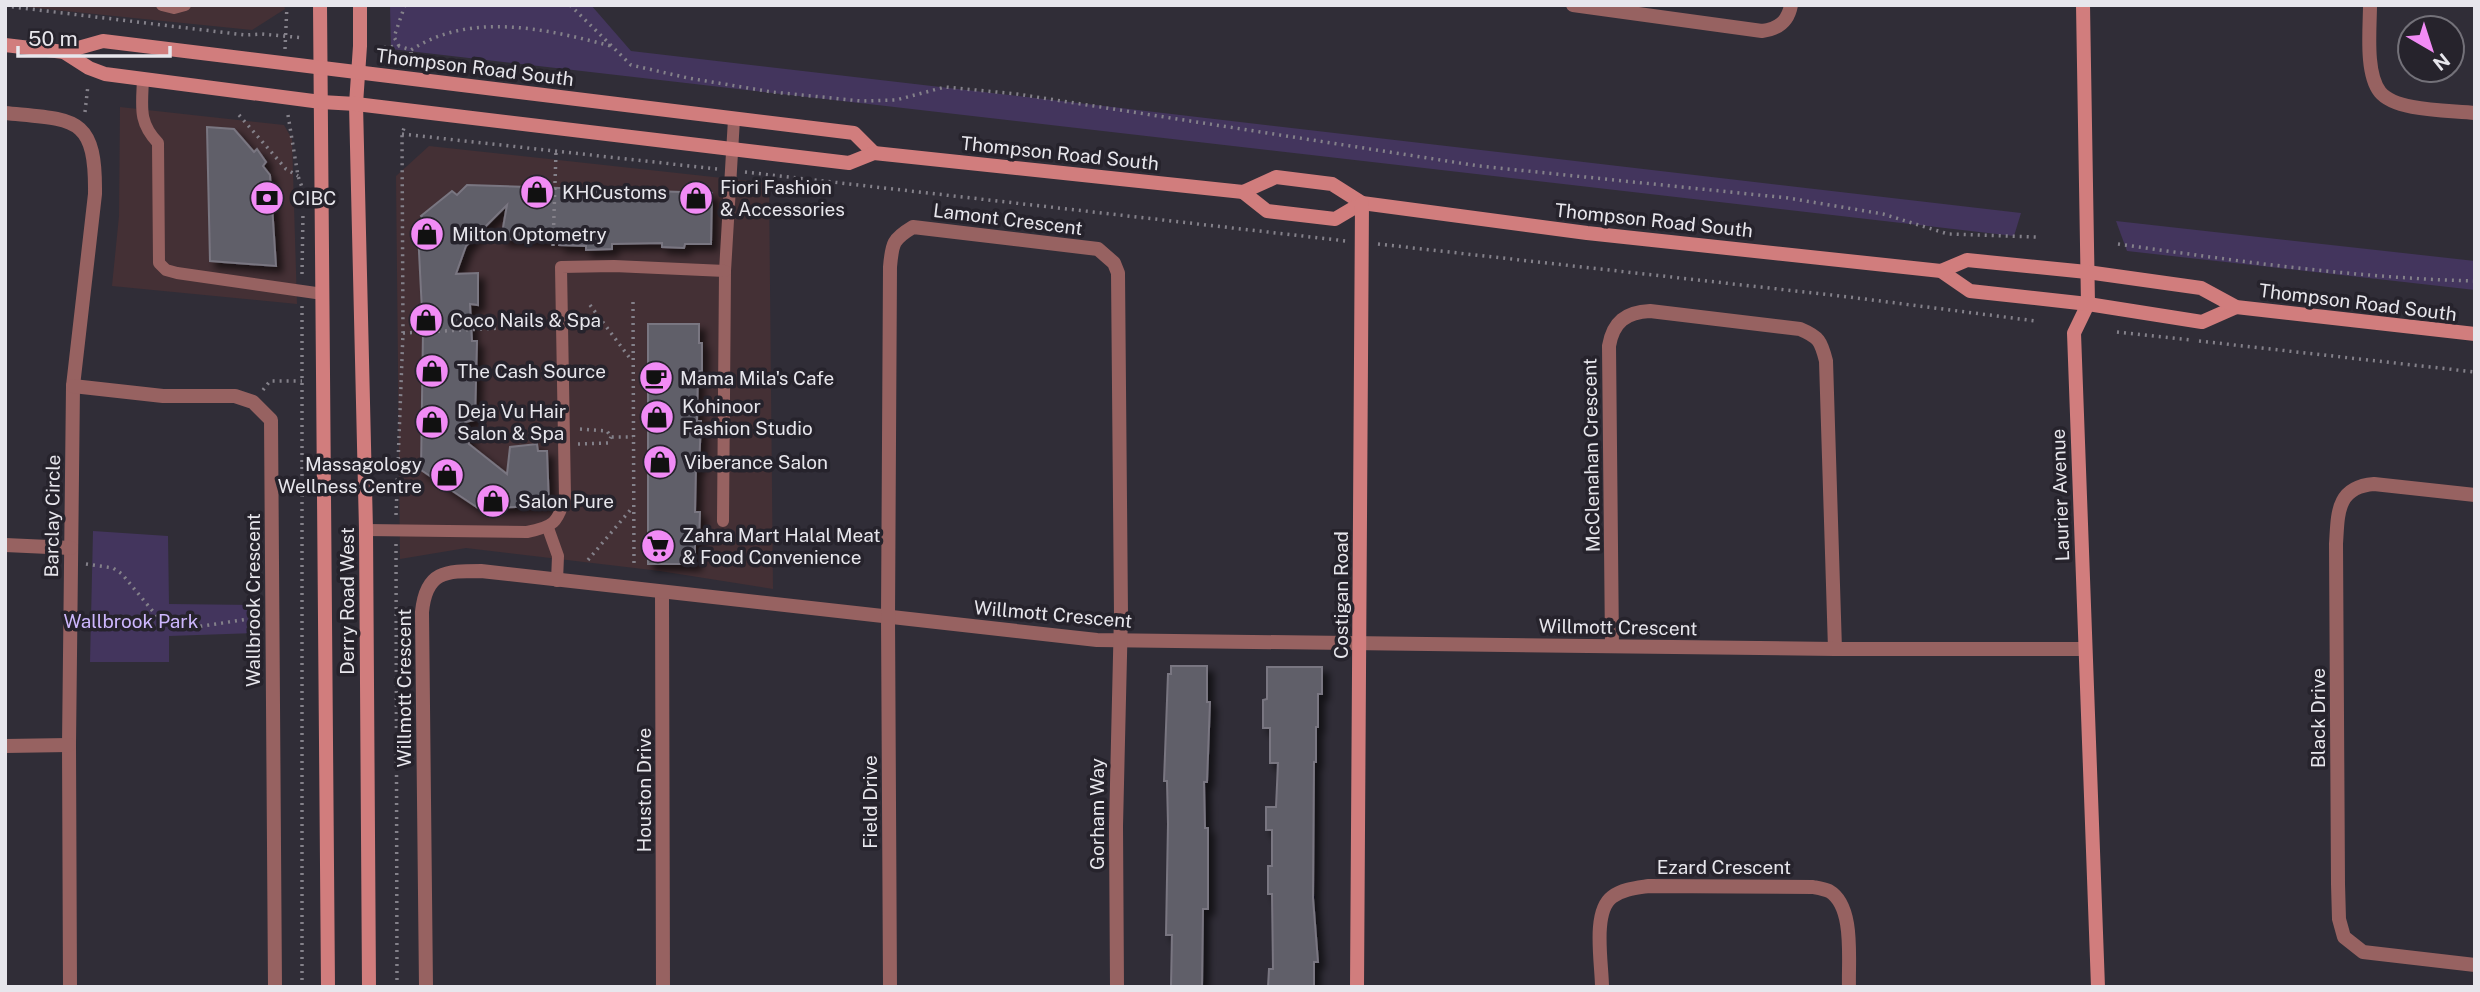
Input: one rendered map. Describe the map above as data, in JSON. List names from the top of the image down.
{
  "streets": {
    "main road": [
      "Thompson Road South",
      "Laurier Avenue",
      "Costigan Road",
      "Derry Road West"
    ],
    "street": [
      "Lamont Crescent",
      "McClenahan Crescent",
      "Barclay Circle",
      "Wallbrook Crescent",
      "Willmott Crescent",
      "Black Drive",
      "Houston Drive",
      "Field Drive",
      "Gorham Way",
      "Ezard Crescent"
    ]
  },
  "crossings": [
    ["Thompson Road South", "Laurier Avenue"],
    ["Thompson Road South", "Costigan Road"],
    ["Thompson Road South", "Derry Road West"],
    ["Lamont Crescent", "Willmott Crescent"],
    ["Lamont Crescent", "Field Drive"],
    ["Lamont Crescent", "Gorham Way"],
    ["McClenahan Crescent", "Willmott Crescent"],
    ["Laurier Avenue", "Willmott Crescent"],
    ["Costigan Road", "Willmott Crescent"],
    ["Willmott Crescent", "Houston Drive"],
    ["Willmott Crescent", "Field Drive"],
    ["Willmott Crescent", "Gorham Way"]
  ],
  "parks": ["Wallbrook Park"],
  "places": {
    "shop": [
      "KHCustoms",
      "Fiori Fashion & Accessories",
      "Milton Optometry",
      "Coco Nails & Spa",
      "The Cash Source",
      "Kohinoor Fashion Studio",
      "Deja Vu Hair Salon & Spa",
      "Viberance Salon",
      "Massagology Wellness Centre",
      "Salon Pure"
    ],
    "bank": ["CIBC"],
    "cafe": ["Mama Mila's Cafe"],
    "supermarket": ["Zahra Mart Halal Meat & Food Convenience"]
  },
  "scale_bar": "50 m",
  "north": "bottom right"
}
